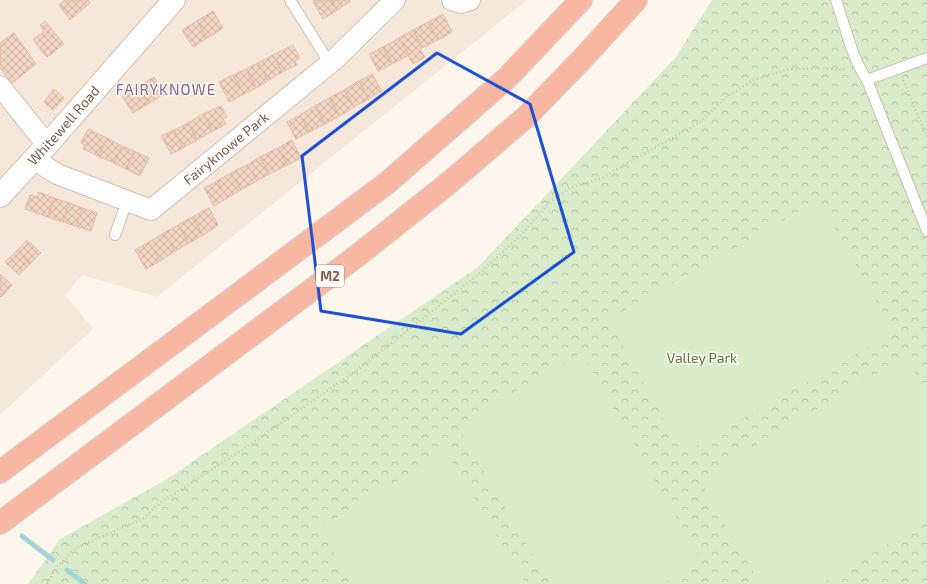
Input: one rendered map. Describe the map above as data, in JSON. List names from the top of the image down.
{
  "streets": {
    "highway": ["M2"],
    "street": ["Whitewell Road", "Fairyknowe Park"]
  },
  "crossings": [
    ["Whitewell Road", "Fairyknowe Park"]
  ],
  "districts": ["FAIRYKNOWE"],
  "parks": ["Valley Park"]
}
